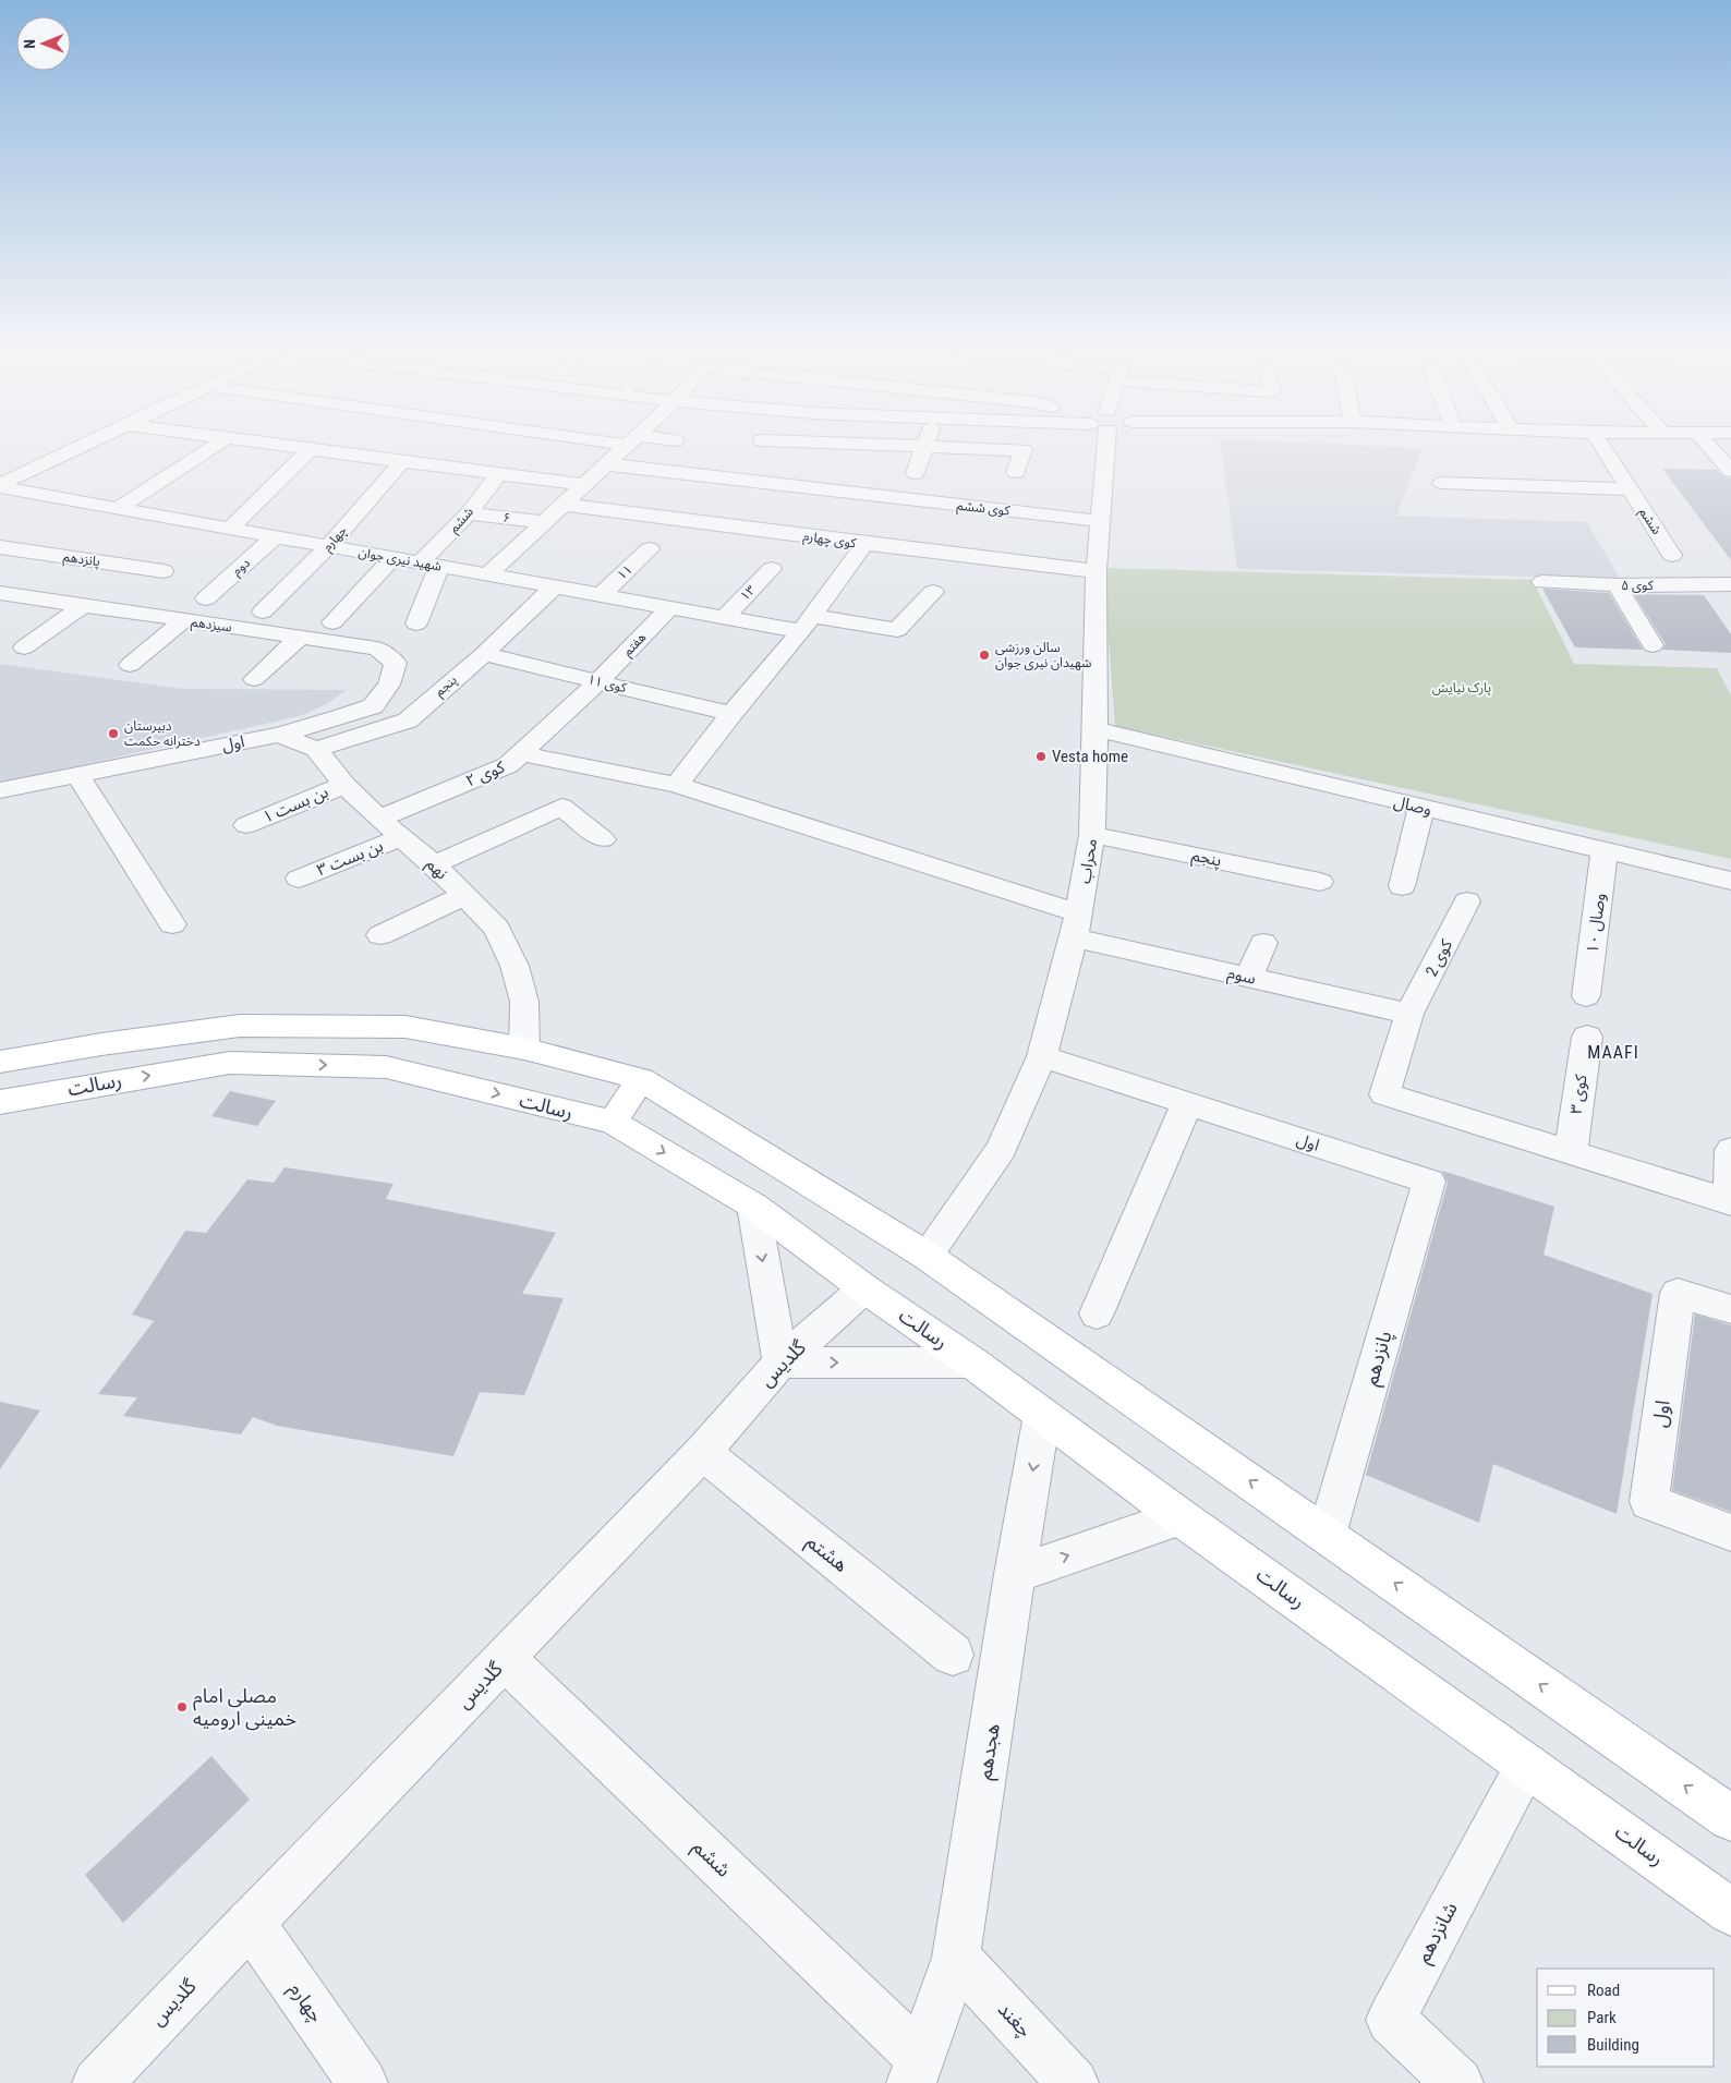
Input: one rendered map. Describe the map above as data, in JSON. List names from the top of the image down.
{
  "streets": {
    "main road": ["رسالت"],
    "street": [
      "کوی ششم",
      "۶",
      "ششم",
      "چهارم",
      "کوی چهارم",
      "پانزدهم",
      "شهید نیری جوان",
      "دوم",
      "۱۱",
      "کوی ۵",
      "۱۳",
      "سیزدهم",
      "هفتم",
      "کوی ۱۱",
      "پنجم",
      "اول",
      "کوی ۲",
      "بن بست ۱",
      "وصال",
      "بن بست ۳",
      "محراب",
      "نهم",
      "وصال ۱۰",
      "کوی 2",
      "سوم",
      "کوی ۳",
      "گلدیس",
      "هشتم",
      "هجدهم",
      "شانزدهم",
      "چغند"
    ]
  },
  "crossings": [
    ["کوی ششم", "محراب"],
    ["۶", "ششم"],
    ["ششم", "شهید نیری جوان"],
    ["ششم", "گلدیس"],
    ["ششم", "هجدهم"],
    ["چهارم", "شهید نیری جوان"],
    ["چهارم", "گلدیس"],
    ["کوی چهارم", "محراب"],
    ["پانزدهم", "اول"],
    ["شهید نیری جوان", "دوم"],
    ["شهید نیری جوان", "۱۱"],
    ["شهید نیری جوان", "۱۳"],
    ["شهید نیری جوان", "هفتم"],
    ["شهید نیری جوان", "پنجم"],
    ["سیزدهم", "اول"],
    ["هفتم", "کوی ۱۱"],
    ["هفتم", "کوی ۲"],
    ["کوی ۱۱", "پنجم"],
    ["کوی ۱۱", "کوی ۲"],
    ["پنجم", "محراب"],
    ["پنجم", "نهم"],
    ["اول", "محراب"],
    ["کوی ۲", "نهم"],
    ["کوی ۲", "سوم"],
    ["بن بست ۱", "نهم"],
    ["وصال", "محراب"],
    ["وصال", "وصال ۱۰"],
    ["بن بست ۳", "نهم"],
    ["محراب", "سوم"],
    ["کوی 2", "سوم"],
    ["کوی 2", "کوی ۳"],
    ["رسالت", "گلدیس"],
    ["رسالت", "هجدهم"],
    ["رسالت", "شانزدهم"],
    ["گلدیس", "هشتم"],
    ["هجدهم", "چغند"]
  ],
  "districts": ["MAAFI"],
  "parks": ["پارک نیایش"],
  "places": [
    "سالن ورزشی شهیدان نیری جوان",
    "دبیرستان دخترانه حکمت",
    "Vesta home",
    "مصلی امام خمینی ارومیه"
  ],
  "legend": ["Road", "Park", "Building"],
  "north": "left"
}
